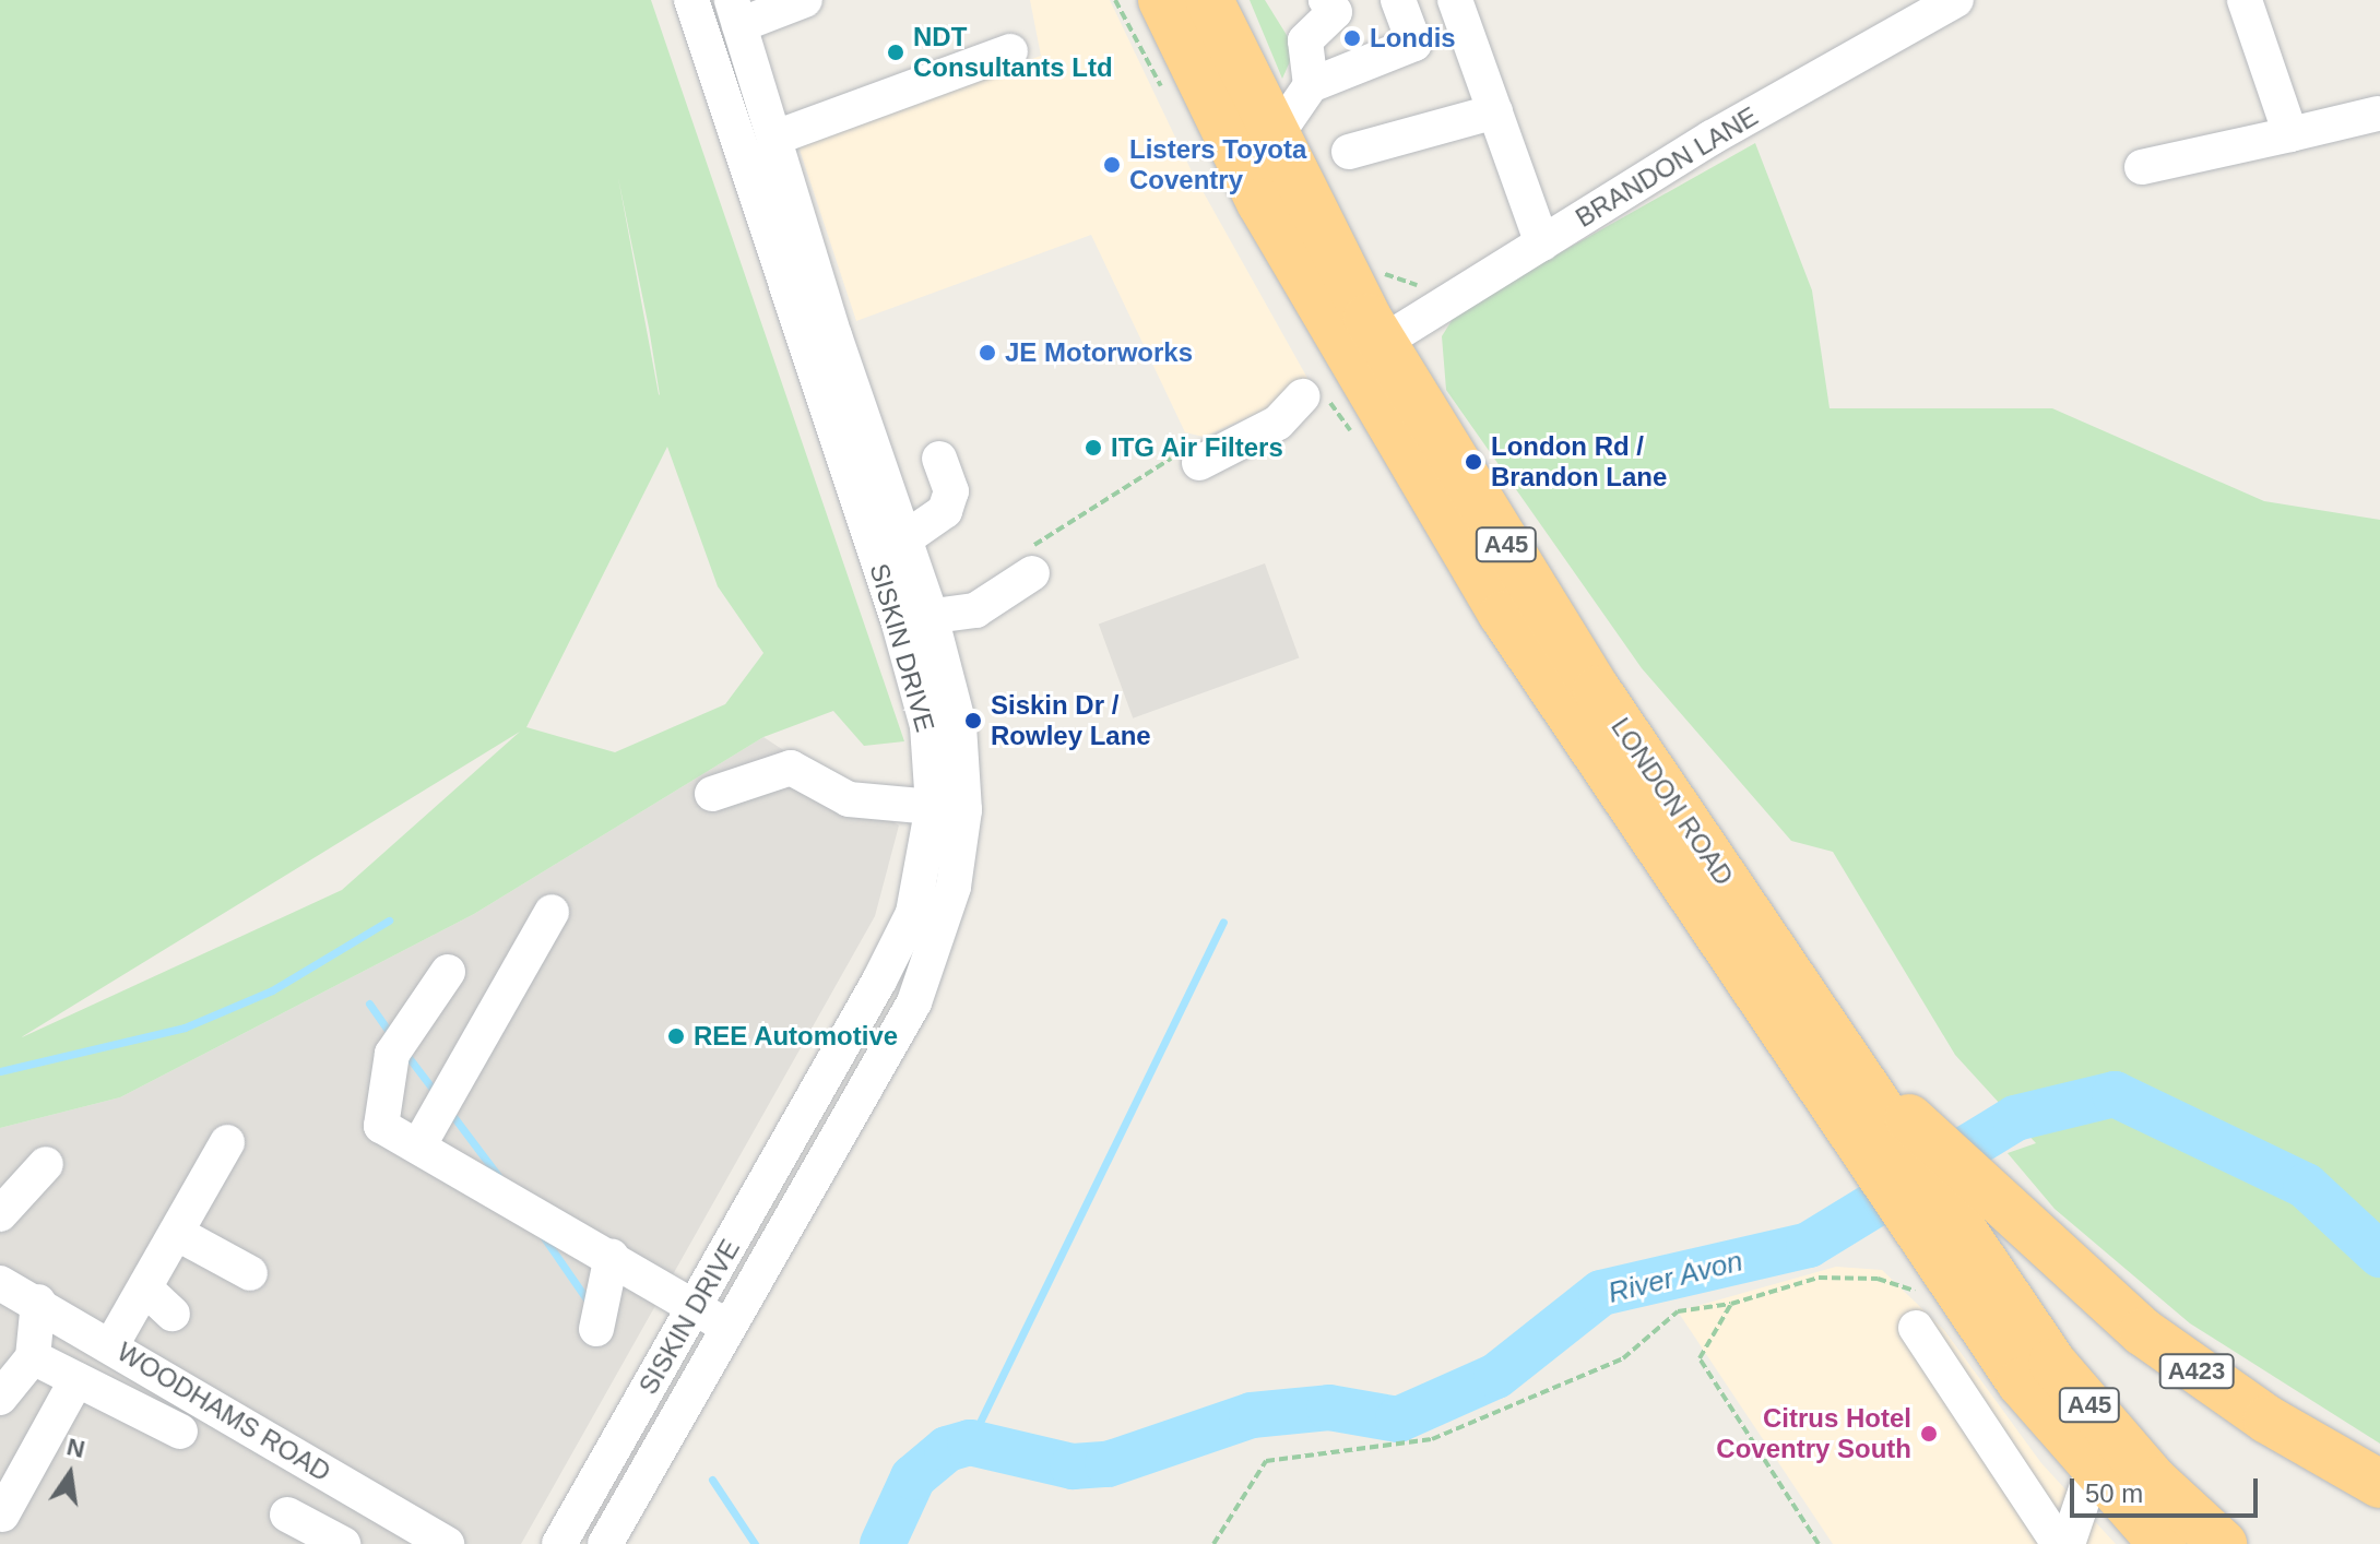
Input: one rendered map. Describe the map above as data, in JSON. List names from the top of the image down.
{
  "streets": {
    "highway": ["A45", "LONDON ROAD", "A423"],
    "street": ["BRANDON LANE", "SISKIN DRIVE", "WOODHAMS ROAD"]
  },
  "crossings": [
    ["BRANDON LANE", "LONDON ROAD"],
    ["LONDON ROAD", "A423"]
  ],
  "water": ["River Avon"],
  "places": [
    "Londis",
    "NDT Consultants Ltd",
    "Listers Toyota Coventry",
    "JE Motorworks",
    "ITG Air Filters",
    "London Rd / Brandon Lane",
    "Siskin Dr / Rowley Lane",
    "REE Automotive",
    "Citrus Hotel Coventry South"
  ],
  "scale_bar": "50 m",
  "north": "top"
}
